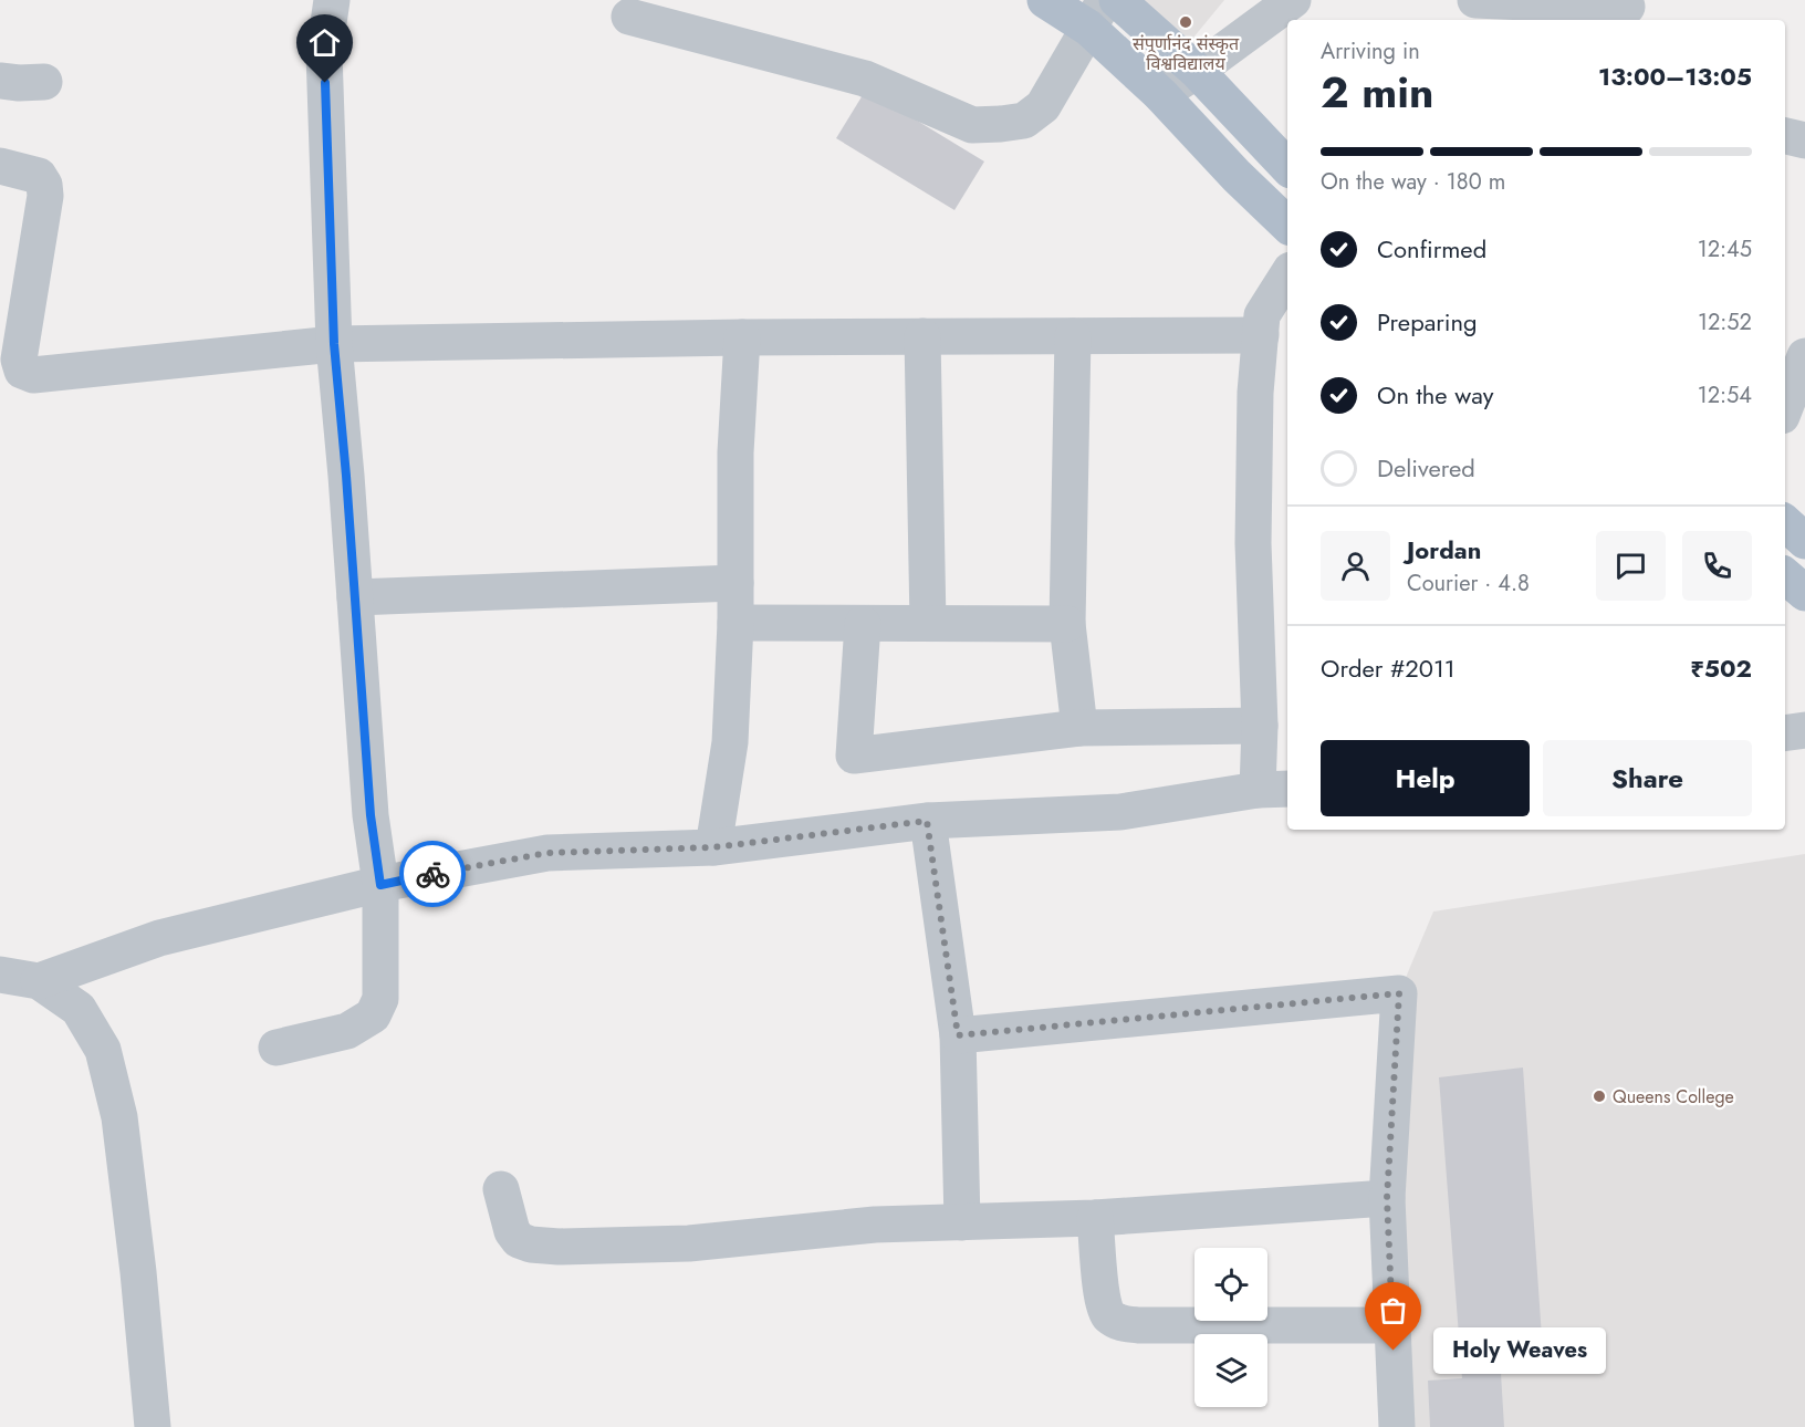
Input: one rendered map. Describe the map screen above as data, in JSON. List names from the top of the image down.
{
  "places": ["संपूर्णानंद संस्कृत विश्वविद्यालय", "Queens College", "Holy Weaves"],
  "page": {
    "heading": ["2 min", "Arriving in", "13:00–13:05"],
    "panel": [
      "Jordan",
      "Courier · 4.8",
      "Order #2011",
      "₹502"
    ],
    "bar": "On the way · 180 m",
    "list": [
      ["Confirmed", "12:45"],
      ["Preparing", "12:52"],
      ["On the way", "12:54"],
      "Delivered"
    ],
    "buttons": ["Help", "Share"],
    "bubble": "Holy Weaves"
  }
}
